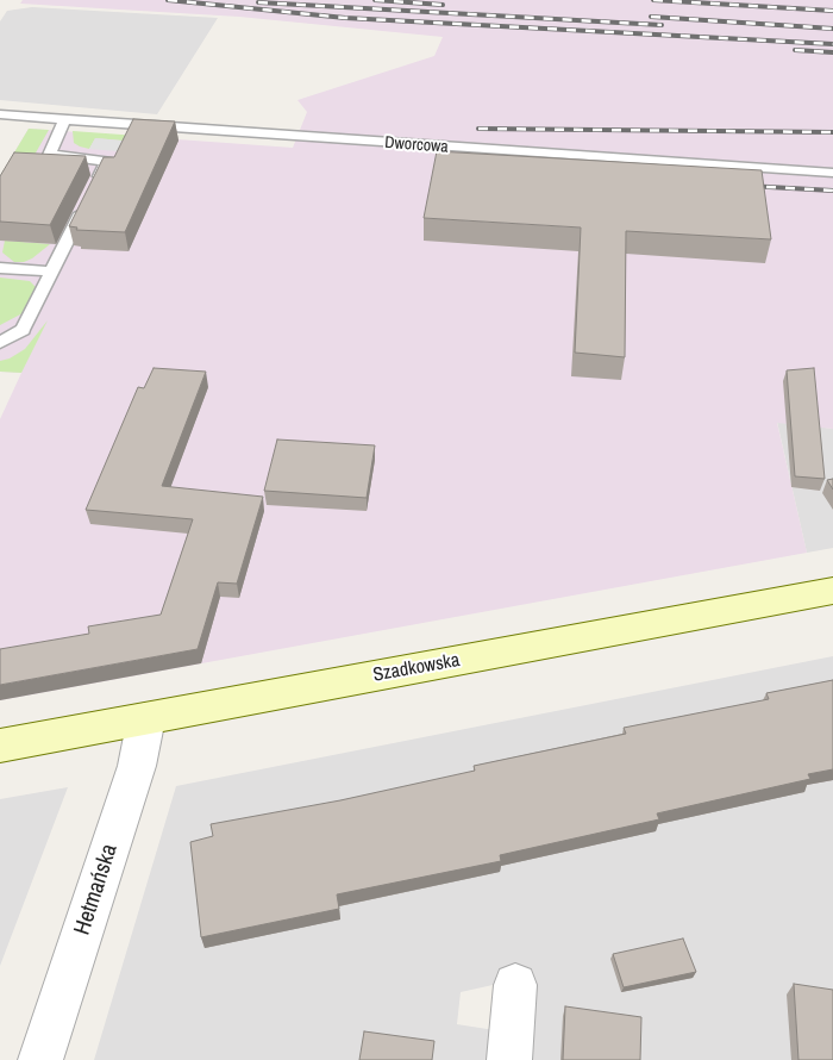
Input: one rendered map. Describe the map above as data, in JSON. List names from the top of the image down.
{
  "streets": {
    "street": ["Szadkowska", "Hetmańska"],
    "lane": ["Dworcowa"]
  },
  "crossings": [
    ["Szadkowska", "Hetmańska"]
  ]
}
